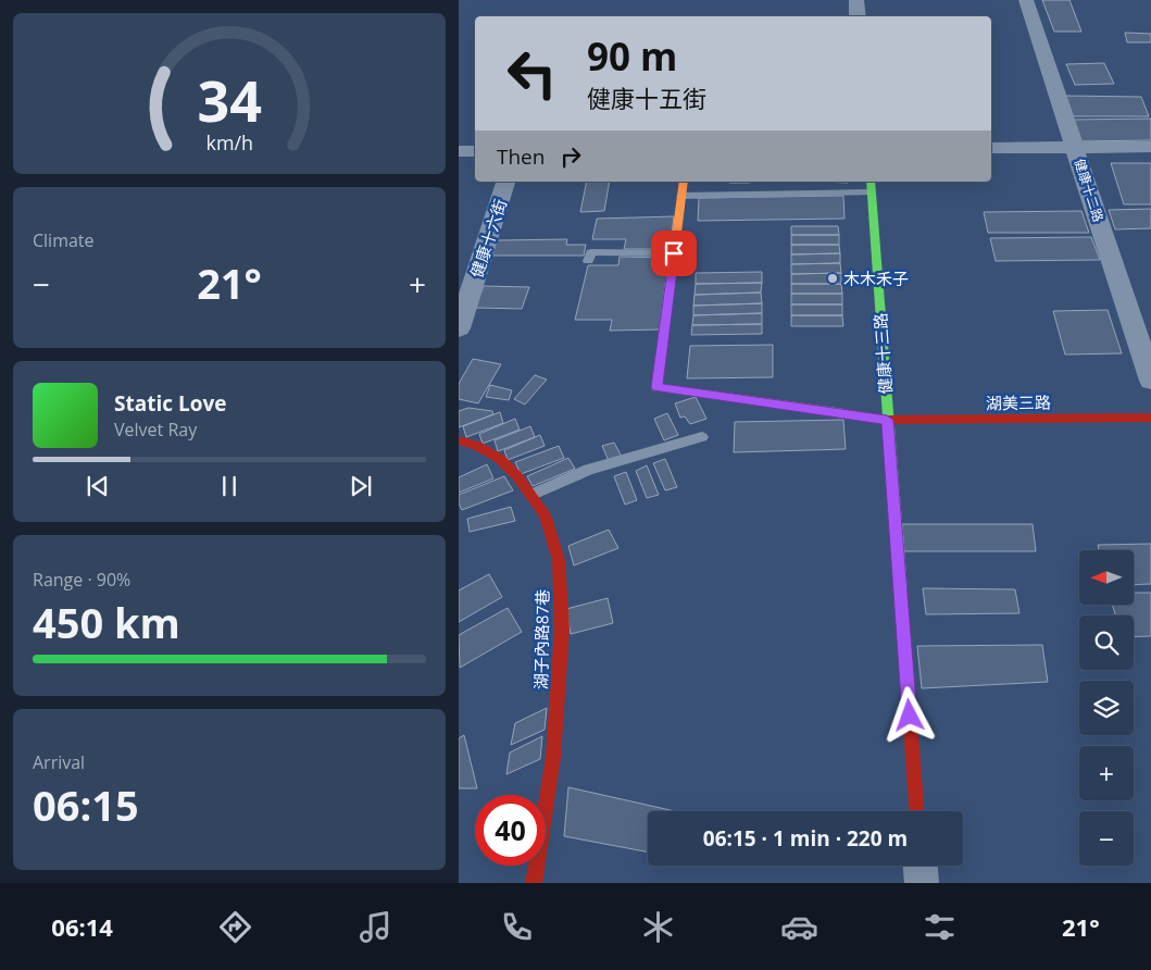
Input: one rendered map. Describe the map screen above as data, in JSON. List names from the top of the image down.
{
  "streets": {
    "street": [
      "健康十二路",
      "健康十六街",
      "健康十三路",
      "湖美三路",
      "湖子內路87巷"
    ]
  },
  "crossings": [
    ["健康十三路", "湖美三路"]
  ],
  "places": ["木木禾子"],
  "north": "left",
  "page": {
    "turn": ["90 m", "健康十五街"],
    "then": "Then",
    "tile": [
      "Climate",
      ["Range · 90%", "450 km"],
      ["Arrival", "06:15"]
    ],
    "heat": ["−", "21°", "+"],
    "song": ["Static Love", "Velvet Ray"],
    "map_buttons": ["+", "−"],
    "limit": "40",
    "trip": "06:15 · 1 min · 220 m",
    "tabs": ["06:14", "21°"],
    "gauge": ["34", "km/h"]
  }
}
